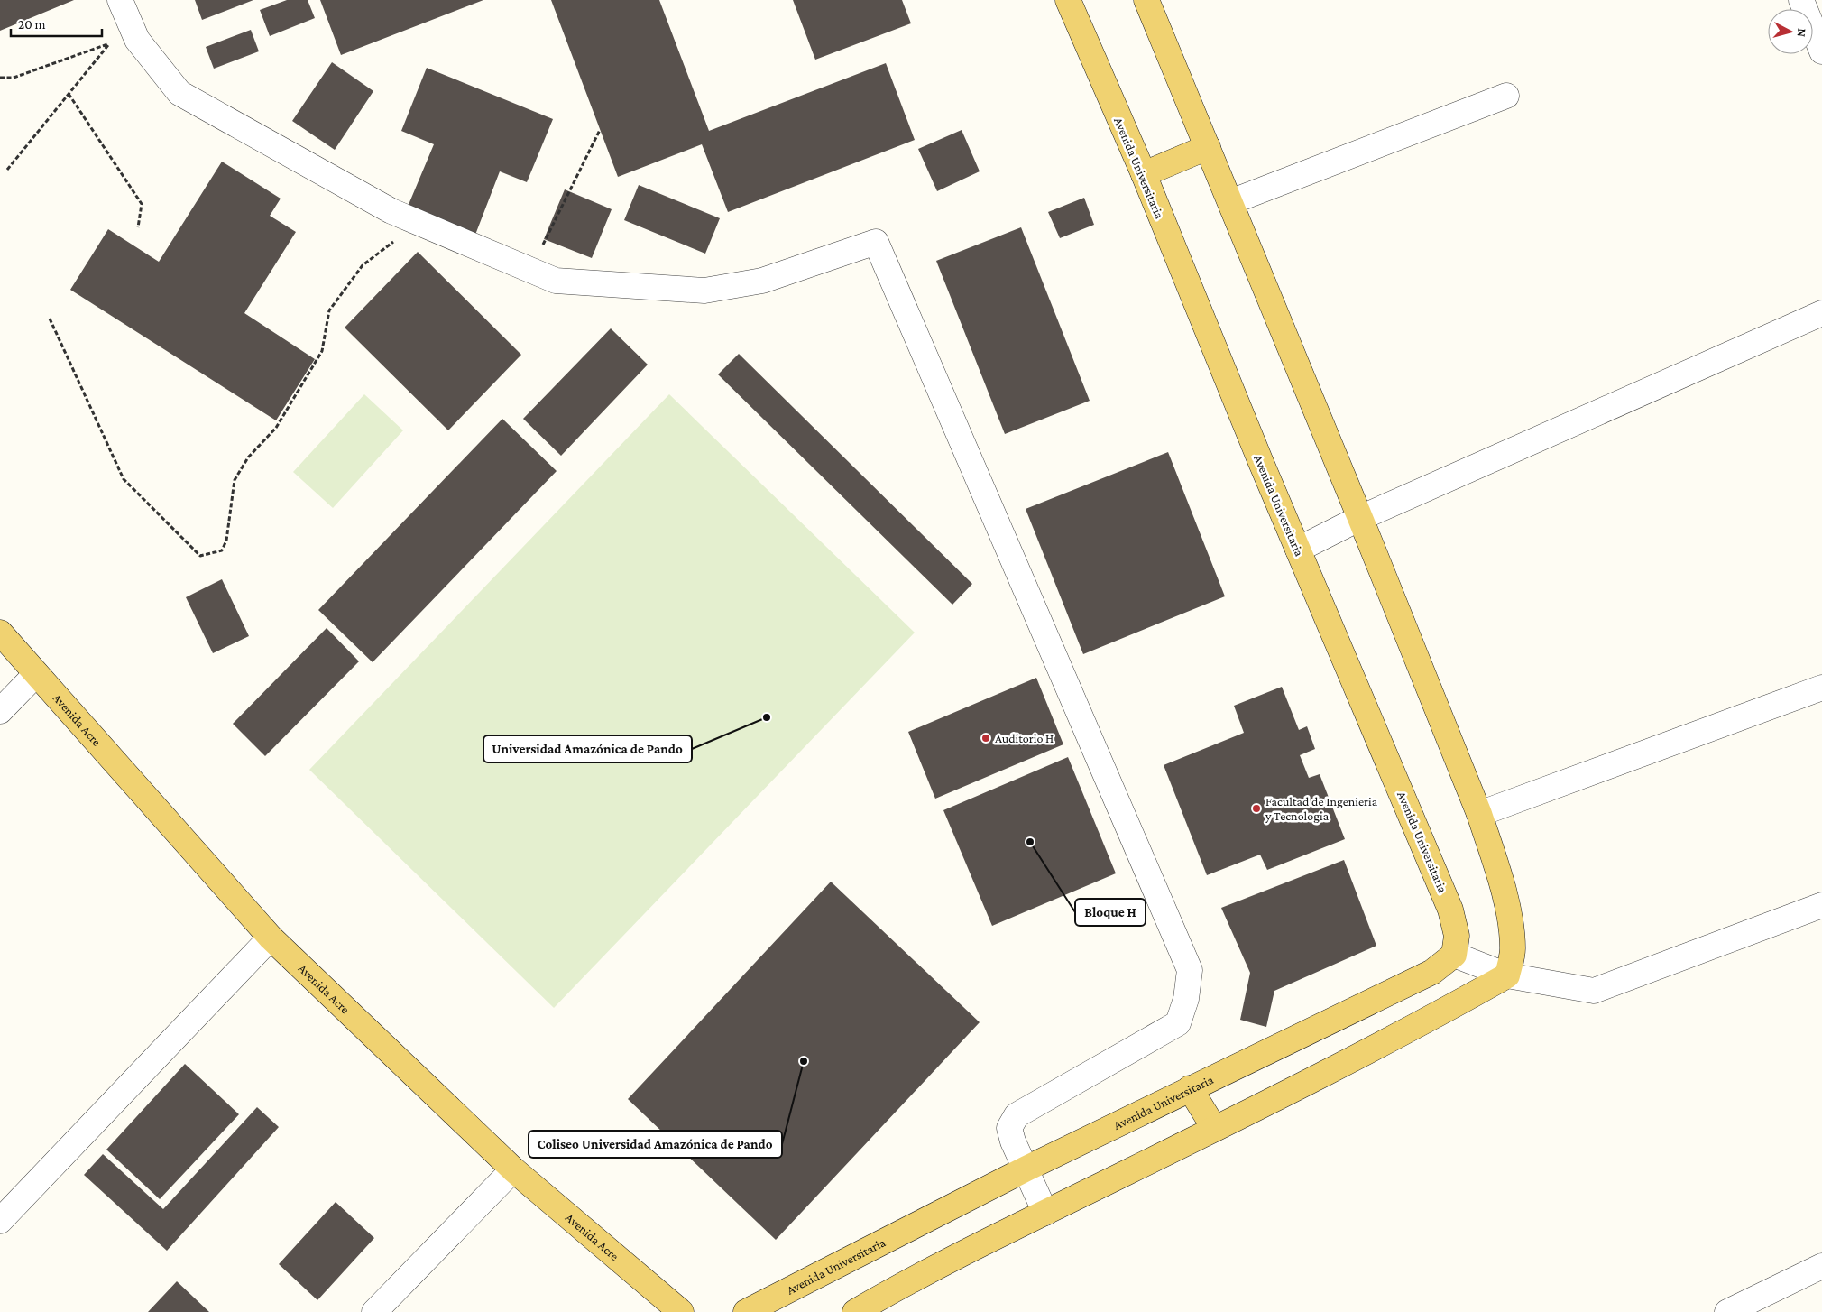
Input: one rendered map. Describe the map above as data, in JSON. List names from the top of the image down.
{
  "streets": {
    "main road": ["Avenida Universitaria", "Avenida Acre"]
  },
  "places": [
    "Universidad Amazónica de Pando",
    "Auditorio H",
    "Facultad de Ingenieria y Tecnologia",
    "Bloque H",
    "Coliseo Universidad Amazónica de Pando"
  ],
  "scale_bar": "20 m",
  "north": "right"
}
